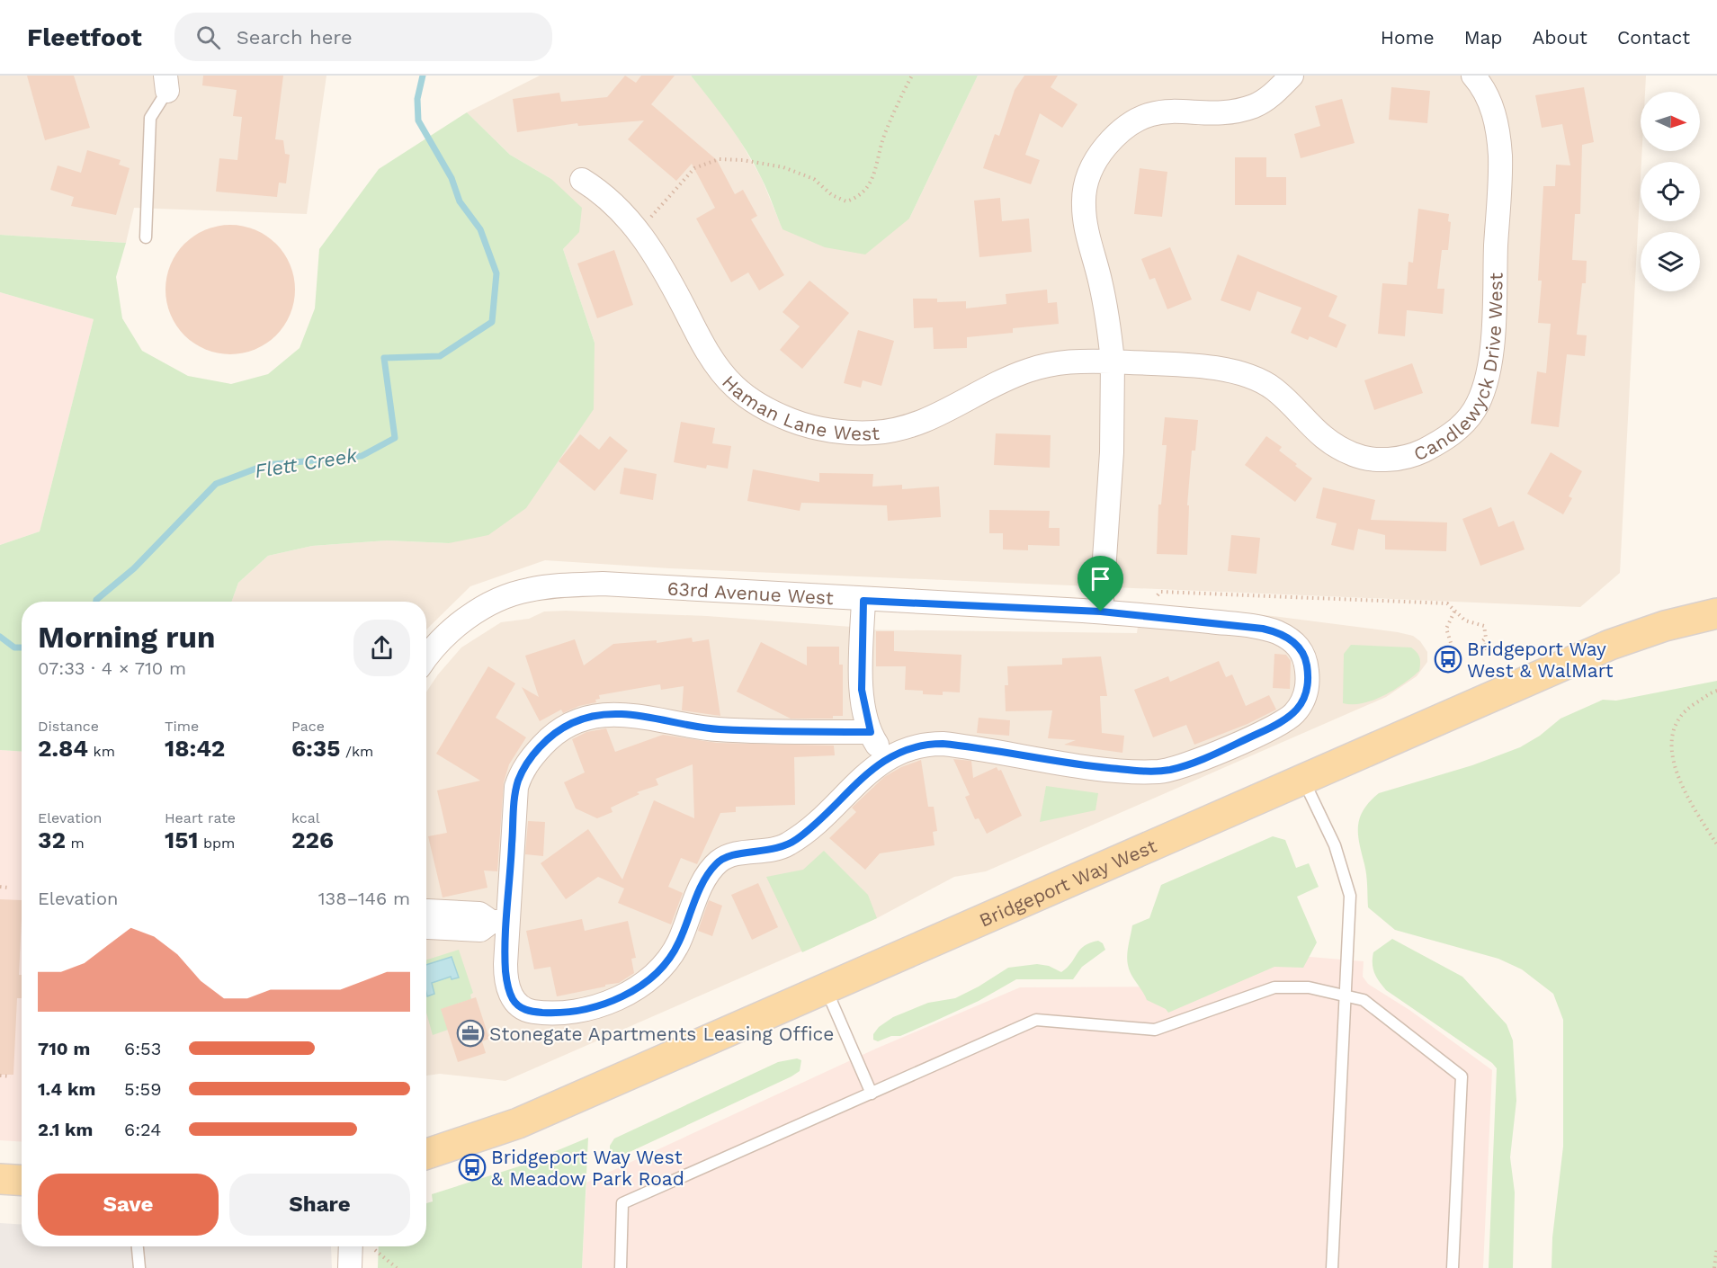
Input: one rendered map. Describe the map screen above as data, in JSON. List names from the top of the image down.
{
  "streets": {
    "main road": ["Bridgeport Way West"],
    "street": ["Candlewyck Drive West", "Haman Lane West", "63rd Avenue West"]
  },
  "crossings": [
    ["Candlewyck Drive West", "Haman Lane West"]
  ],
  "water": ["Flett Creek"],
  "places": {
    "bus stop": ["Bridgeport Way West & WalMart", "Bridgeport Way West & Meadow Park Road"],
    "office": ["Stonegate Apartments Leasing Office"]
  },
  "north": "right",
  "page": {
    "header": "Fleetfoot",
    "search": "Search here",
    "nav": [
      "Home",
      "Map",
      "About",
      "Contact"
    ],
    "heading": ["Morning run", "07:33 · 4 × 710 m"],
    "stats": [
      ["Distance", "2.84 km"],
      ["Time", "18:42"],
      ["Pace", "6:35 /km"],
      ["Elevation", "32 m"],
      ["Heart rate", "151 bpm"],
      ["kcal", "226"]
    ],
    "chart": ["Elevation", "138–146 m"],
    "list": [
      {
        "name": "710 m",
        "note": "6:53"
      },
      {
        "name": "1.4 km",
        "note": "5:59"
      },
      {
        "name": "2.1 km",
        "note": "6:24"
      }
    ],
    "buttons": ["Save", "Share"]
  }
}
